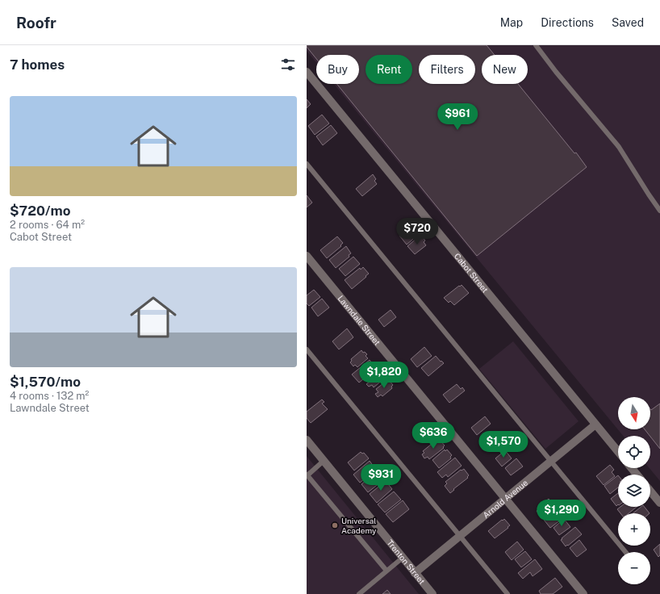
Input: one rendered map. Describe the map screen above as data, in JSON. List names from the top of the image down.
{
  "streets": {
    "street": [
      "Cabot Street",
      "Lawndale Street",
      "Arnold Avenue",
      "Trenton Street"
    ]
  },
  "crossings": [
    ["Cabot Street", "Arnold Avenue"],
    ["Lawndale Street", "Arnold Avenue"],
    ["Arnold Avenue", "Trenton Street"]
  ],
  "places": ["Universal Academy"],
  "north": "bottom",
  "page": {
    "header": "Roofr",
    "nav": ["Map", "Directions", "Saved"],
    "heading": "7 homes",
    "chip": [
      "Buy",
      "Rent",
      "Filters",
      "New"
    ],
    "list": [
      {
        "name": "$720/mo",
        "note": "2 rooms · 64 m² · Cabot Street"
      },
      {
        "name": "$1,570/mo",
        "note": "4 rooms · 132 m² · Lawndale Street"
      }
    ],
    "price": [
      "$961",
      "$720",
      "$1,820",
      "$636",
      "$1,570",
      "$931",
      "$1,290"
    ],
    "map_buttons": ["+", "−"]
  }
}
